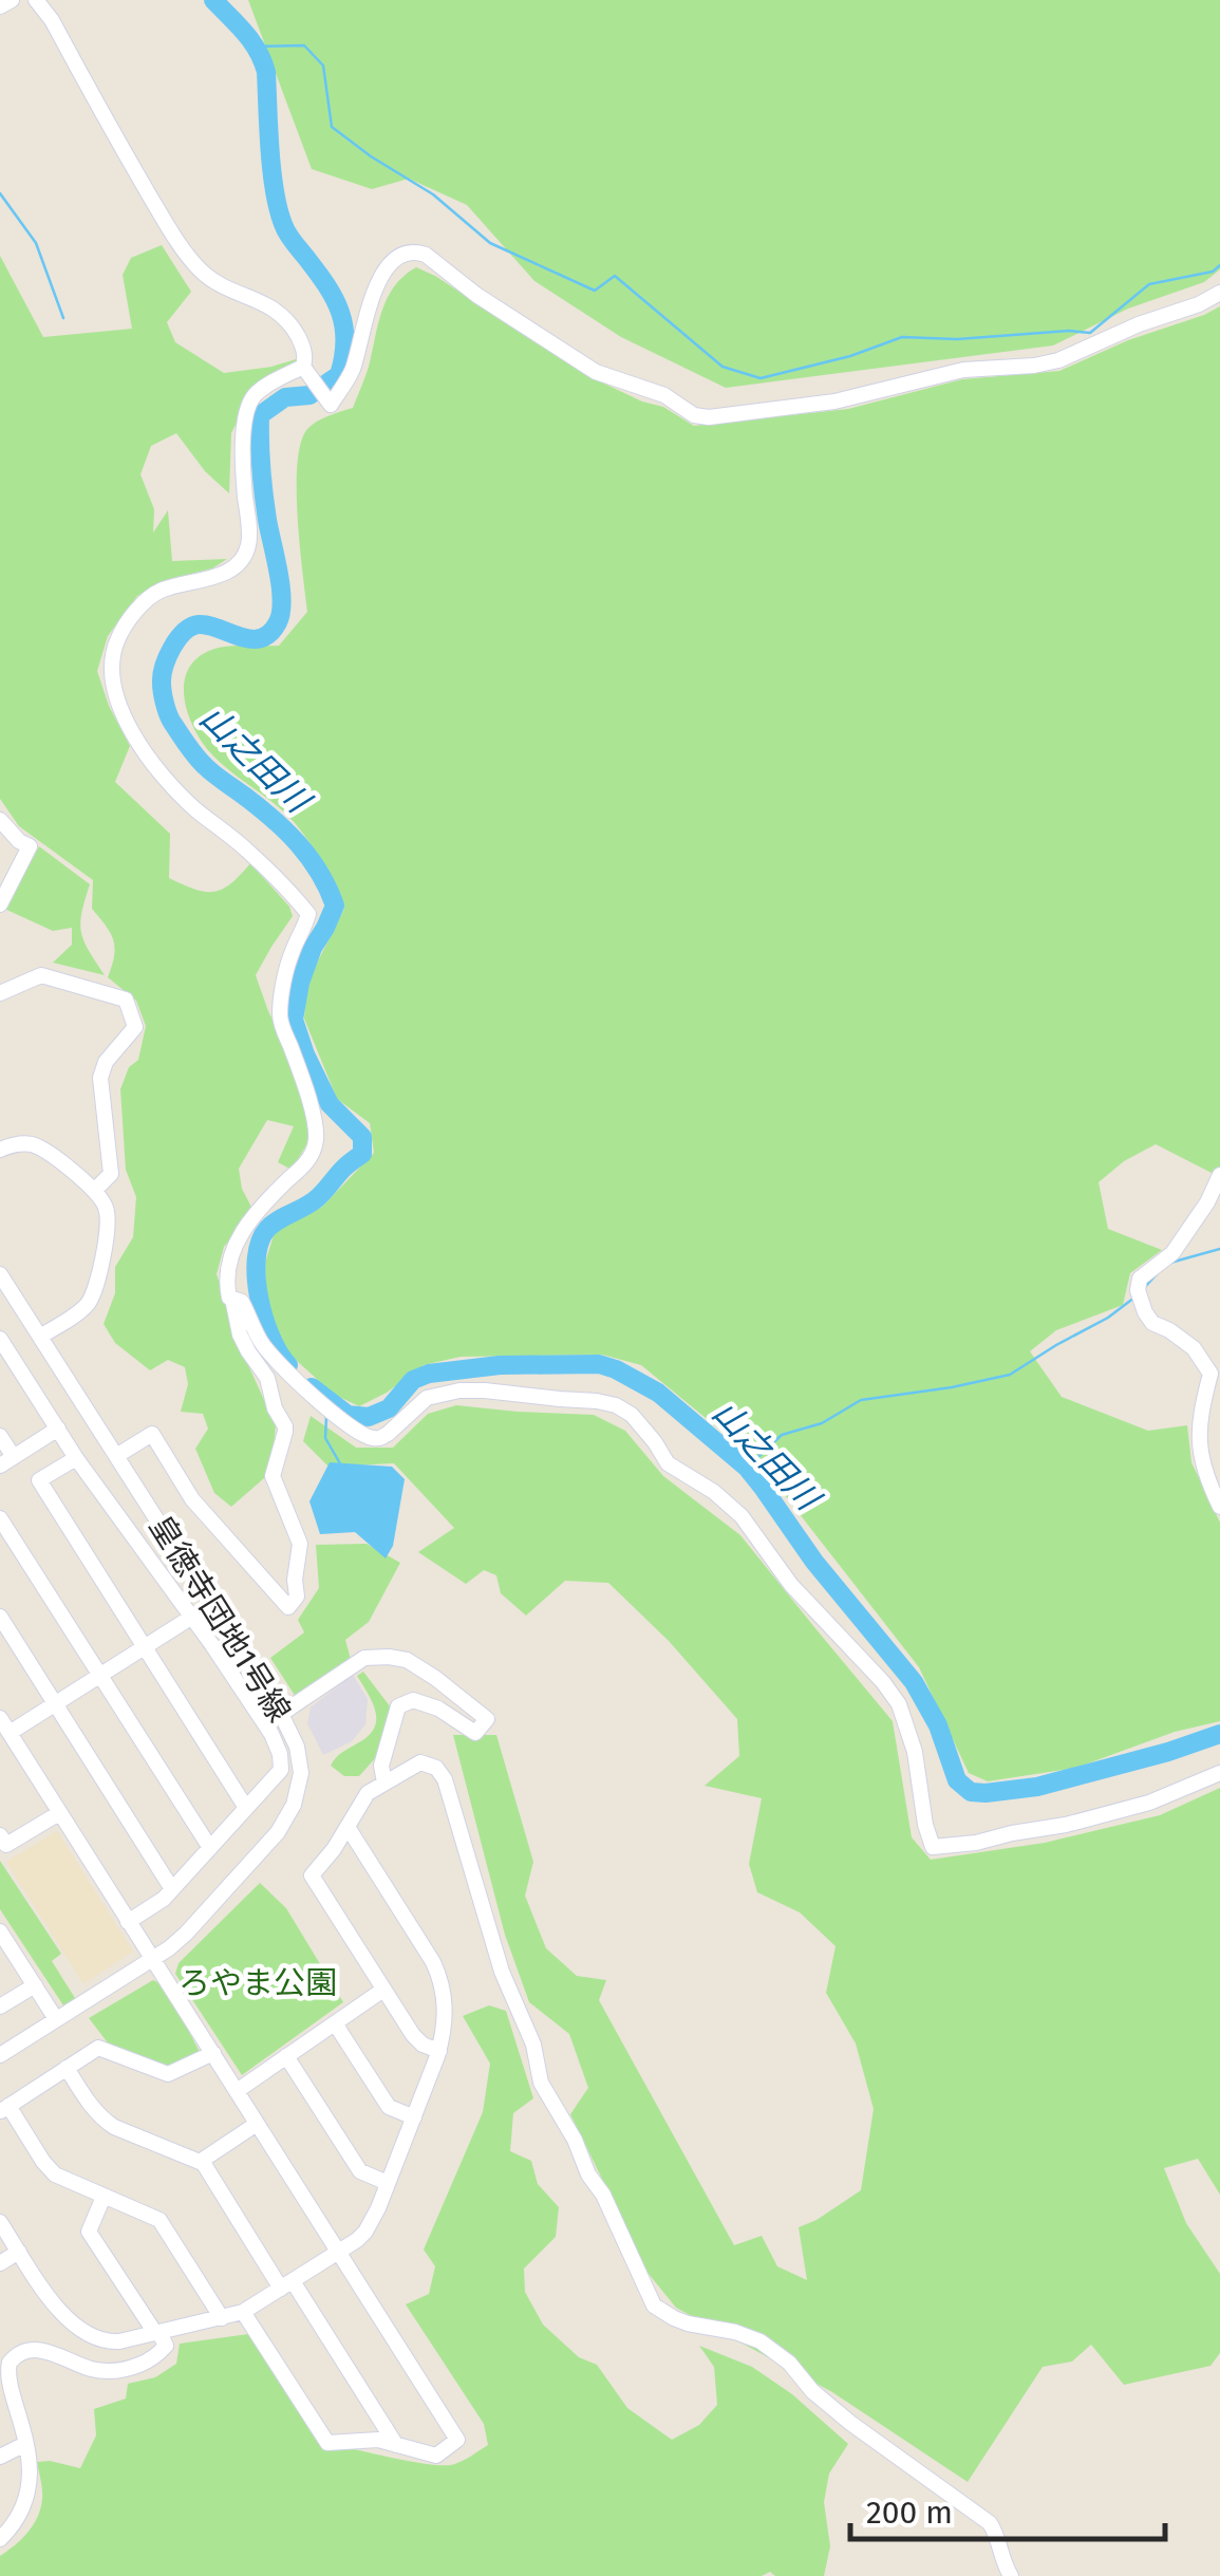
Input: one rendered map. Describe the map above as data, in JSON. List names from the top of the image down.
{
  "streets": {
    "street": ["皇徳寺団地1号線"]
  },
  "water": ["山之田川"],
  "parks": ["ろやま公園"],
  "scale_bar": "200 m"
}
